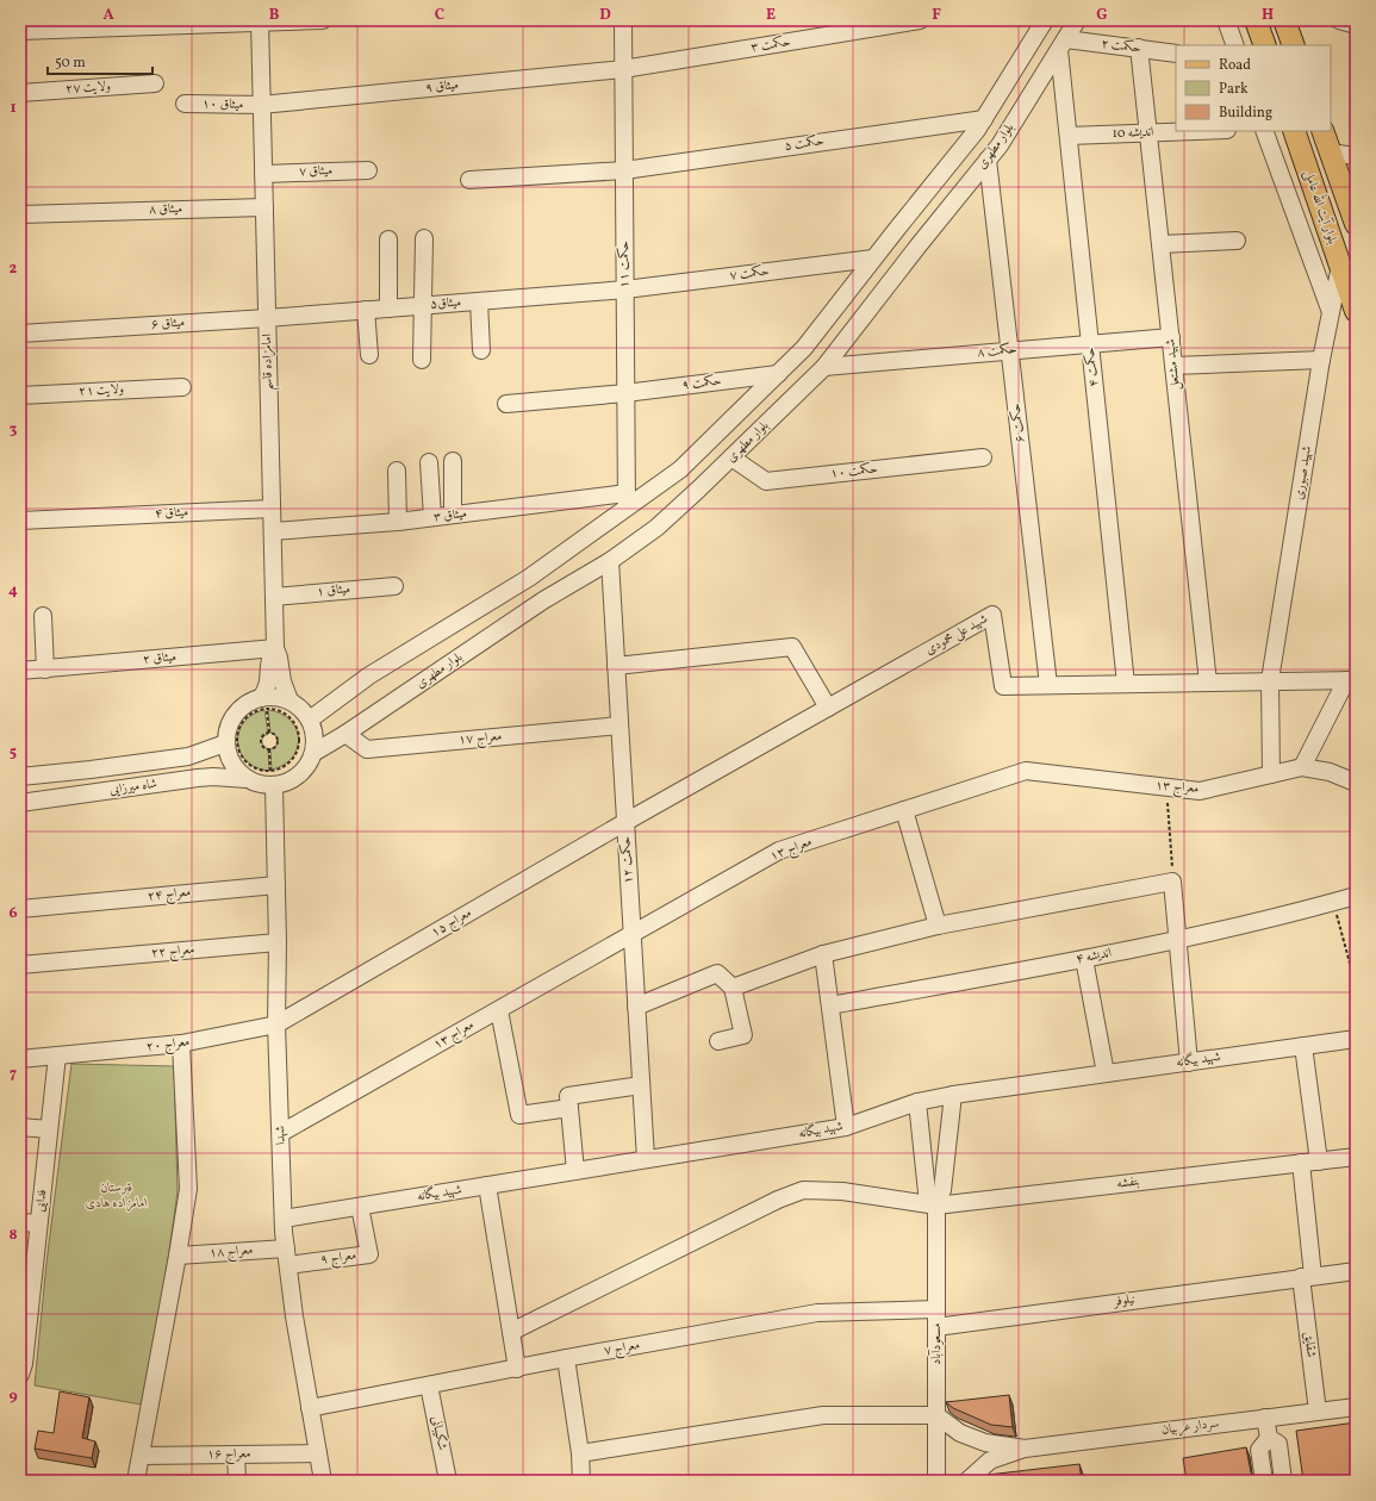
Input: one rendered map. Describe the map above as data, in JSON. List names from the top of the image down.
{
  "streets": {
    "main road": ["بلوار آیت‌ الله عاملی"],
    "street": [
      "حکمت ۳",
      "حکمت ۲",
      "میثاق ۹",
      "ولایت ۲۷",
      "میثاق ۱۰",
      "اندیشه 10",
      "حکمت ۵",
      "بلوار مطهری",
      "میثاق ۷",
      "میثاق ۸",
      "حکمت ۱۱",
      "حکمت ۷",
      "میثاق۵",
      "میثاق ۶",
      "حکمت ۸",
      "امامزاده قاسم",
      "شهید مشتعل",
      "حکمت ۴",
      "حکمت ۹",
      "ولایت ۲۱",
      "حکمت ۶",
      "حکمت ۱۰",
      "شهید صبوری",
      "میثاق ۴",
      "میثاق ۳",
      "میثاق ۱",
      "شهید علی محمودی",
      "میثاق ۲",
      "معراج ۱۷",
      "شاه میرزایی",
      "معراج ۱۳",
      "حکمت ۱۲",
      "معراج ۲۴",
      "معراج ۱۵",
      "معراج ۲۲",
      "اندیشه ۴",
      "معراج ۲۰",
      "شهید بیگانه",
      "شهدا",
      "بنفشه",
      "فدایی",
      "معراج ۱۸",
      "معراج ۹",
      "نیلوفر",
      "مسعودآباد",
      "شقایق",
      "معراج ۷",
      "سردار عربیان",
      "شکیبانی",
      "معراج ۱۶"
    ]
  },
  "crossings": [
    ["حکمت ۳", "میثاق ۹"],
    ["حکمت ۳", "حکمت ۱۱"],
    ["حکمت ۲", "بلوار مطهری"],
    ["حکمت ۲", "شهید مشتعل"],
    ["حکمت ۲", "حکمت ۴"],
    ["میثاق ۹", "میثاق ۱۰"],
    ["میثاق ۹", "حکمت ۱۱"],
    ["میثاق ۹", "امامزاده قاسم"],
    ["میثاق ۱۰", "امامزاده قاسم"],
    ["اندیشه 10", "شهید مشتعل"],
    ["اندیشه 10", "حکمت ۴"],
    ["حکمت ۵", "بلوار مطهری"],
    ["حکمت ۵", "حکمت ۱۱"],
    ["بلوار مطهری", "حکمت ۱۱"],
    ["بلوار مطهری", "حکمت ۷"],
    ["بلوار مطهری", "حکمت ۸"],
    ["بلوار مطهری", "حکمت ۴"],
    ["بلوار مطهری", "حکمت ۹"],
    ["بلوار مطهری", "حکمت ۶"],
    ["بلوار مطهری", "حکمت ۱۰"],
    ["بلوار مطهری", "میثاق ۳"],
    ["بلوار مطهری", "معراج ۱۷"],
    ["بلوار مطهری", "حکمت ۱۲"],
    ["میثاق ۷", "امامزاده قاسم"],
    ["بلوار آیت‌ الله عاملی", "شهید صبوری"],
    ["میثاق ۸", "امامزاده قاسم"],
    ["حکمت ۱۱", "حکمت ۷"],
    ["حکمت ۱۱", "میثاق۵"],
    ["حکمت ۱۱", "حکمت ۹"],
    ["حکمت ۱۱", "میثاق ۳"],
    ["حکمت ۷", "میثاق۵"],
    ["میثاق۵", "میثاق ۶"],
    ["میثاق۵", "امامزاده قاسم"],
    ["میثاق ۶", "امامزاده قاسم"],
    ["حکمت ۸", "شهید مشتعل"],
    ["حکمت ۸", "حکمت ۴"],
    ["حکمت ۸", "حکمت ۶"],
    ["امامزاده قاسم", "میثاق ۴"],
    ["امامزاده قاسم", "میثاق ۳"],
    ["امامزاده قاسم", "میثاق ۱"],
    ["امامزاده قاسم", "میثاق ۲"],
    ["شهید مشتعل", "شهید علی محمودی"],
    ["حکمت ۴", "شهید علی محمودی"],
    ["حکمت ۶", "شهید علی محمودی"],
    ["شهید صبوری", "شهید علی محمودی"],
    ["شهید صبوری", "معراج ۱۳"],
    ["شهید علی محمودی", "حکمت ۱۲"],
    ["شهید علی محمودی", "معراج ۱۵"],
    ["معراج ۱۷", "حکمت ۱۲"],
    ["شاه میرزایی", "شهدا"],
    ["معراج ۱۳", "حکمت ۱۲"],
    ["معراج ۱۳", "شهدا"],
    ["حکمت ۱۲", "معراج ۱۵"],
    ["حکمت ۱۲", "شهید بیگانه"],
    ["معراج ۲۴", "شهدا"],
    ["معراج ۱۵", "معراج ۲۰"],
    ["معراج ۱۵", "شهدا"],
    ["معراج ۲۲", "شهدا"],
    ["معراج ۲۰", "شهدا"],
    ["معراج ۲۰", "فدایی"],
    ["شهید بیگانه", "شهدا"],
    ["شهید بیگانه", "معراج ۹"],
    ["شهید بیگانه", "مسعودآباد"],
    ["شهدا", "معراج ۱۸"],
    ["شهدا", "معراج ۹"],
    ["شهدا", "معراج ۷"],
    ["شهدا", "معراج ۱۶"],
    ["بنفشه", "مسعودآباد"],
    ["بنفشه", "شقایق"],
    ["نیلوفر", "مسعودآباد"],
    ["نیلوفر", "شقایق"],
    ["مسعودآباد", "معراج ۷"],
    ["شقایق", "سردار عربیان"],
    ["معراج ۷", "شکیبانی"]
  ],
  "parks": ["قبرستان امامزاده هادی"],
  "legend": ["Road", "Park", "Building"],
  "scale_bar": "50 m",
  "grid": {
    "columns": [
      "A",
      "B",
      "C",
      "D",
      "E",
      "F",
      "G",
      "H"
    ],
    "rows": [
      "1",
      "2",
      "3",
      "4",
      "5",
      "6",
      "7",
      "8",
      "9"
    ]
  }
}
